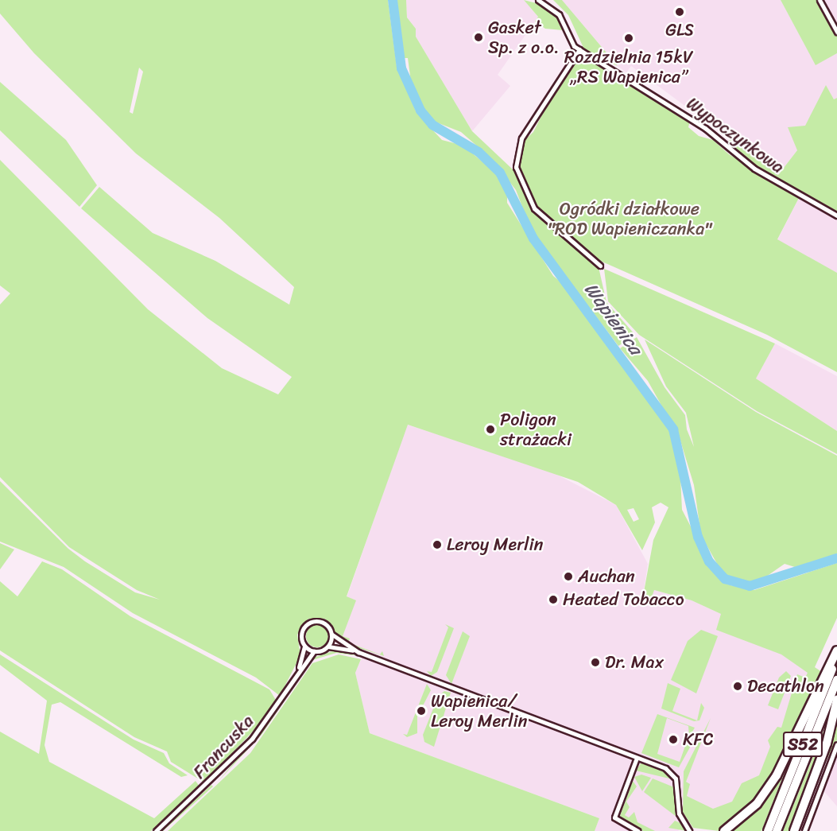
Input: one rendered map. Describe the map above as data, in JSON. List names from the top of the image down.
{
  "streets": {
    "highway": ["S52"],
    "street": ["Wypoczynkowa", "Francuska"]
  },
  "water": ["Wapienica"],
  "parks": ["Ogródki działkowe \"ROD Wapieniczanka\""],
  "places": [
    "GLS",
    "Gasket Sp. z o.o.",
    "Rozdzielnia 15kV „RS Wapienica”",
    "Poligon strażacki",
    "Leroy Merlin",
    "Auchan",
    "Heated Tobacco",
    "Dr. Max",
    "Decathlon",
    "Wapienica/ Leroy Merlin",
    "KFC"
  ]
}
